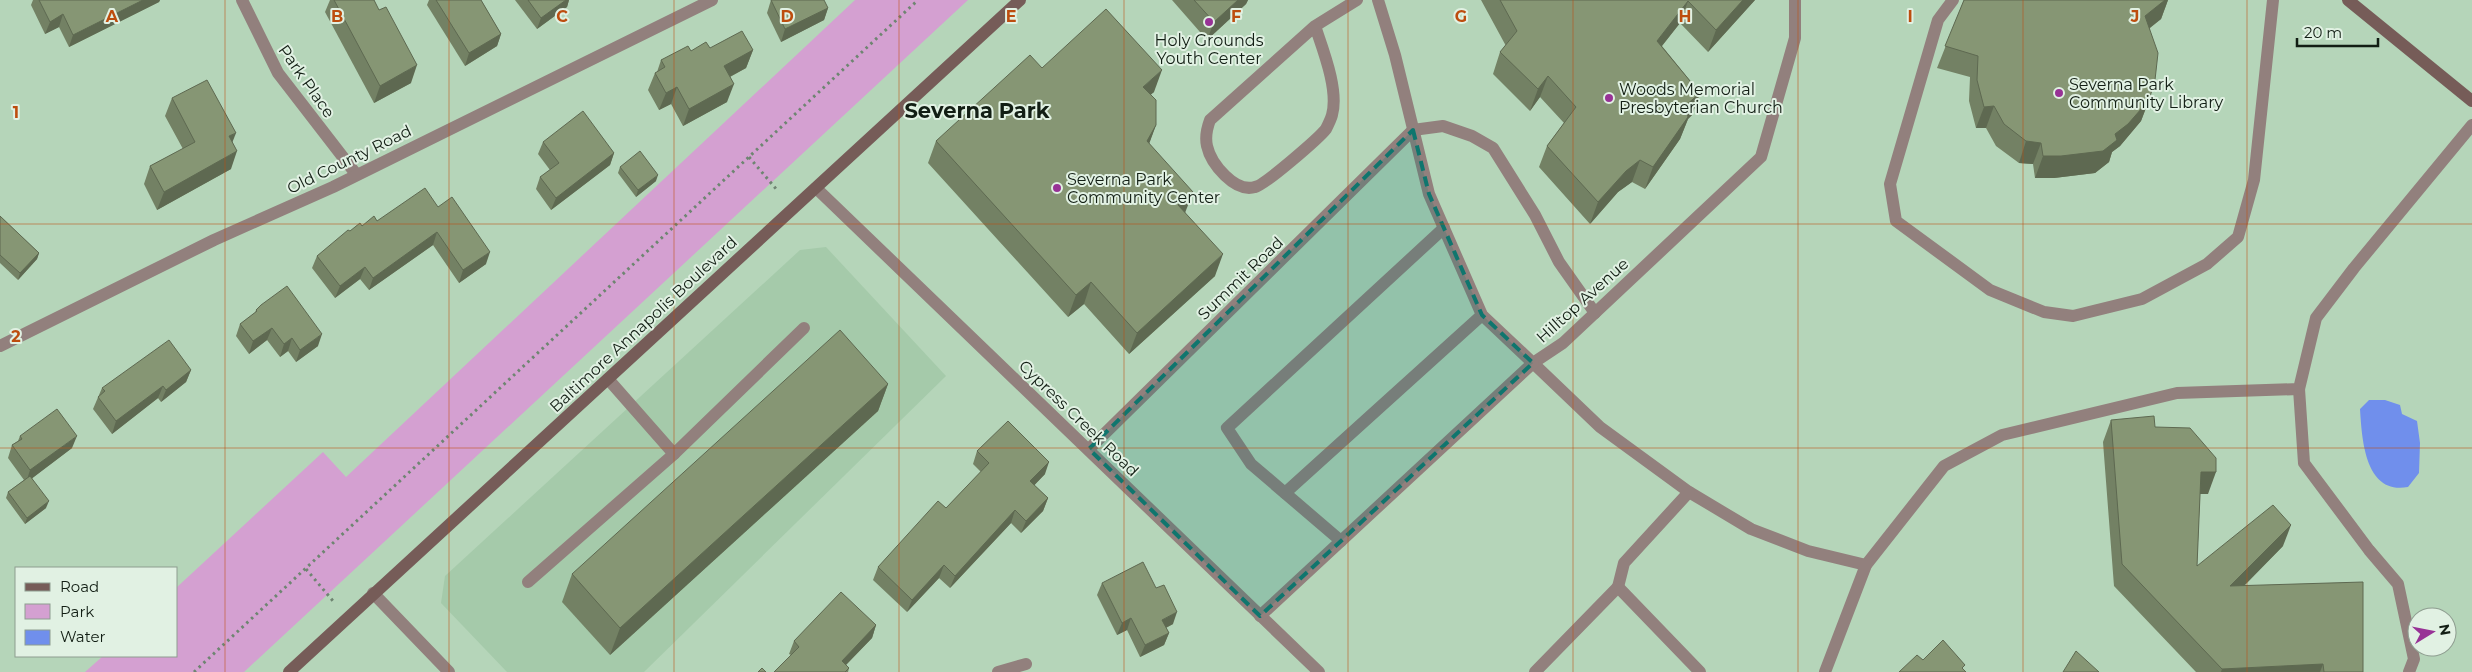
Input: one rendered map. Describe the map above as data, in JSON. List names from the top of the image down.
{
  "streets": {
    "street": [
      "Park Place",
      "Old County Road",
      "Summit Road",
      "Hilltop Avenue",
      "Baltimore Annapolis Boulevard",
      "Cypress Creek Road"
    ]
  },
  "crossings": [
    ["Park Place", "Old County Road"],
    ["Summit Road", "Hilltop Avenue"],
    ["Summit Road", "Cypress Creek Road"],
    ["Baltimore Annapolis Boulevard", "Cypress Creek Road"]
  ],
  "districts": ["Severna Park"],
  "places": [
    "Holy Grounds Youth Center",
    "Severna Park Community Library",
    "Woods Memorial Presbyterian Church",
    "Severna Park Community Center"
  ],
  "legend": ["Road", "Park", "Water"],
  "scale_bar": "20 m",
  "north": "right",
  "grid": {
    "columns": [
      "A",
      "B",
      "C",
      "D",
      "E",
      "F",
      "G",
      "H",
      "I",
      "J"
    ],
    "rows": ["1", "2"]
  }
}
